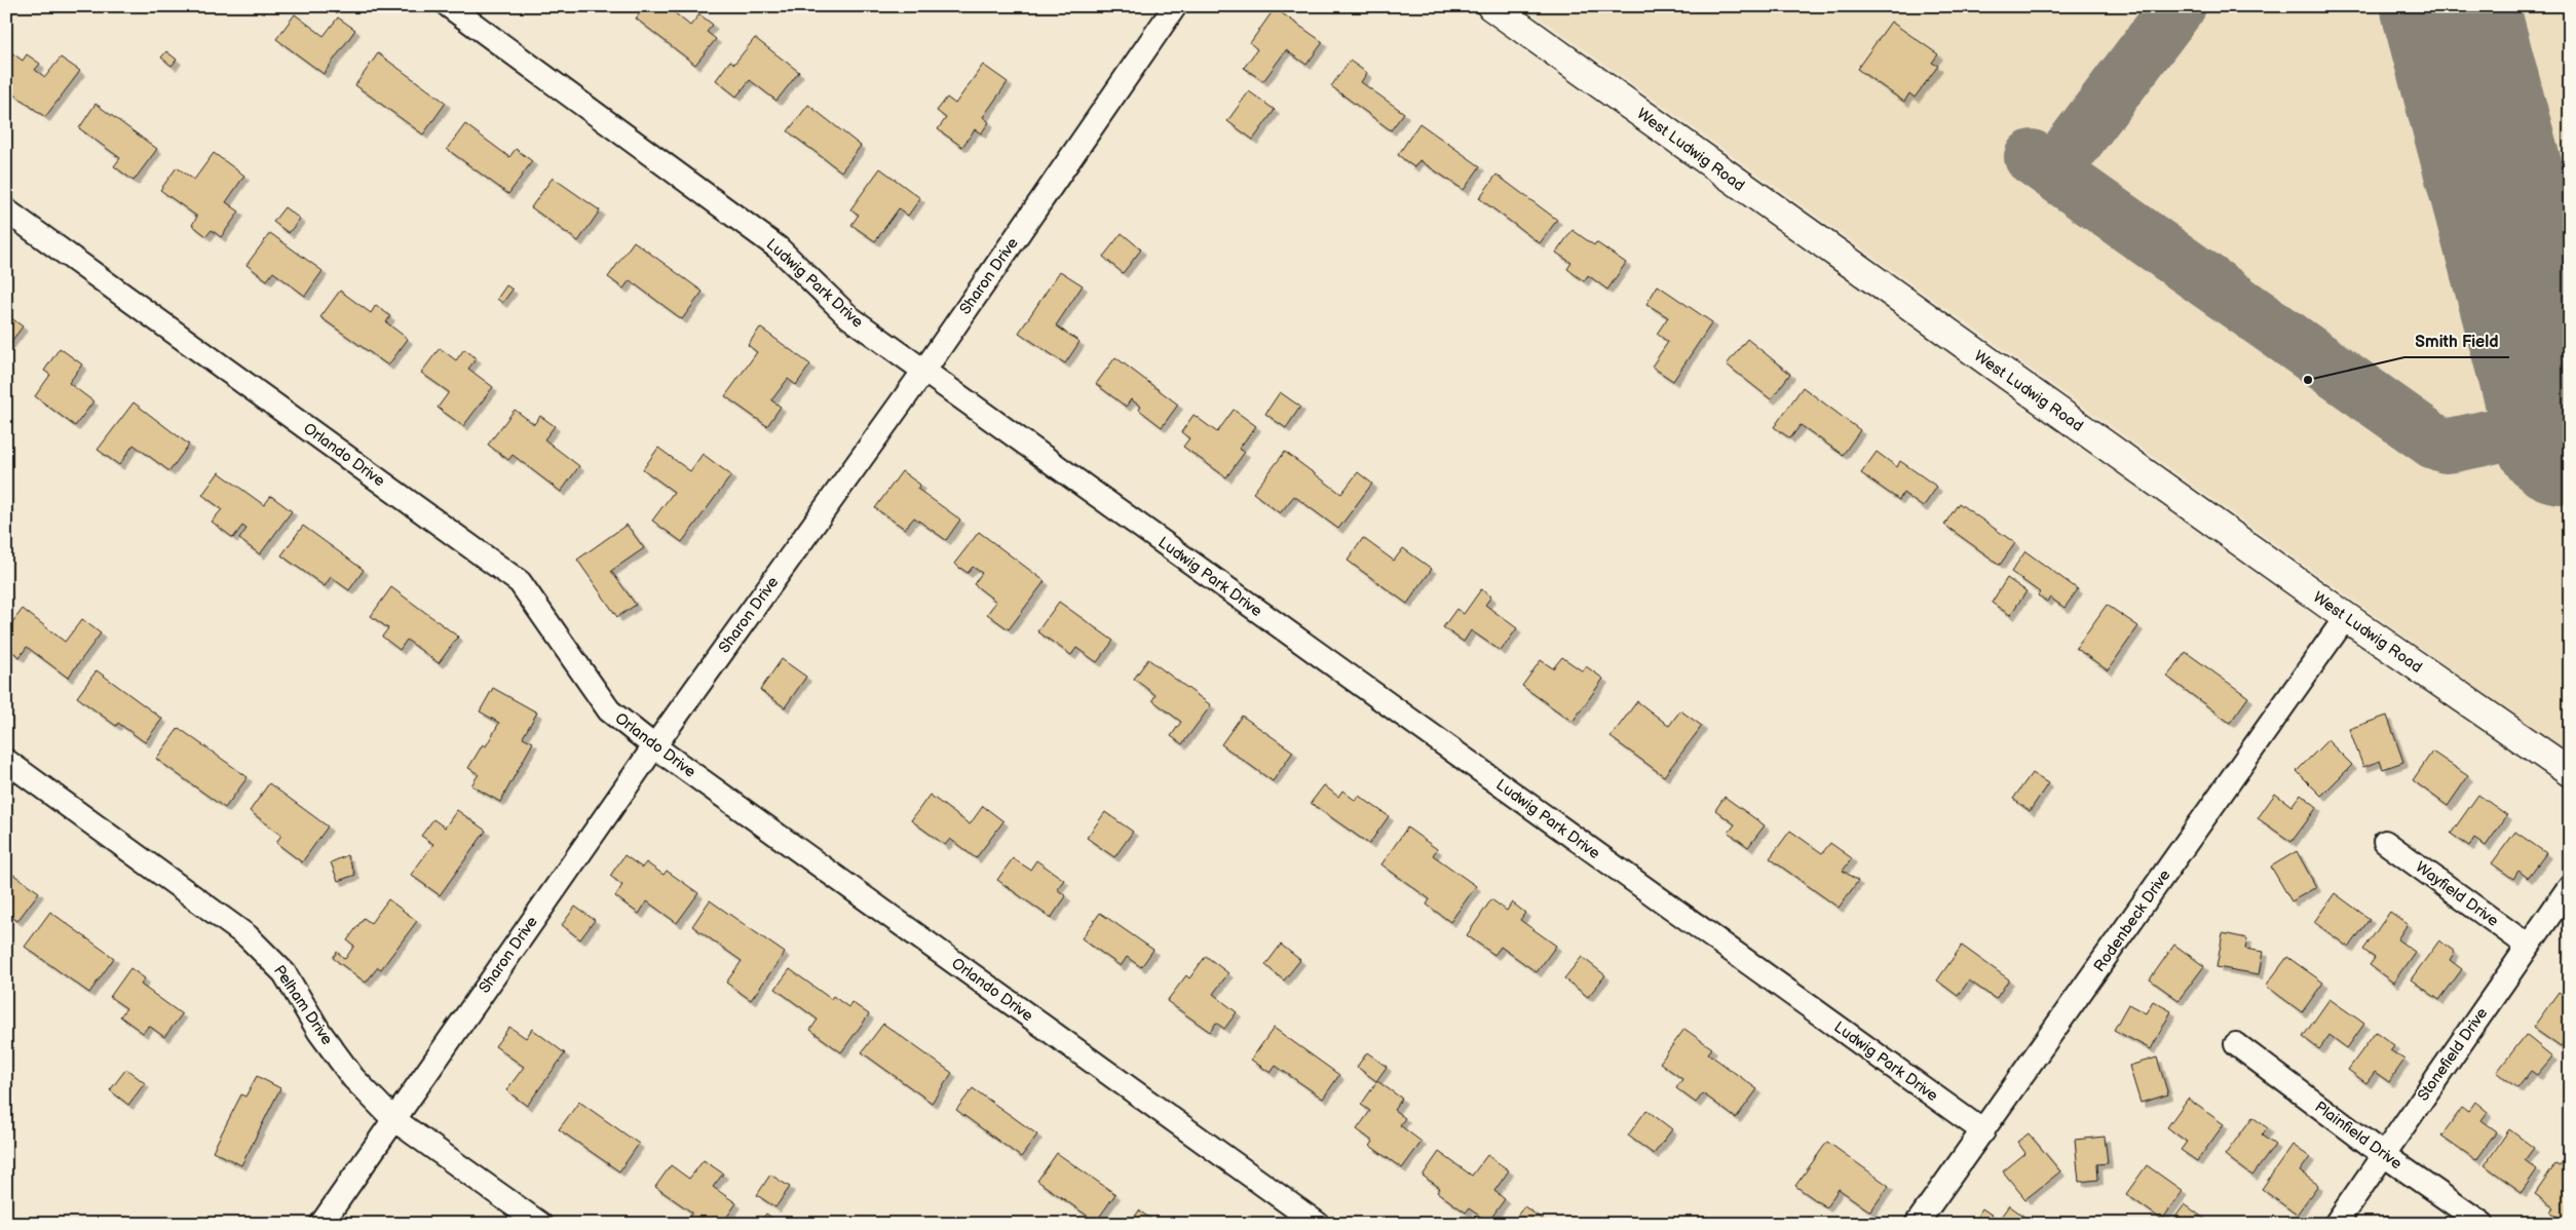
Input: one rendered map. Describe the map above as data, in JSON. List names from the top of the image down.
{
  "streets": {
    "main road": ["West Ludwig Road"],
    "street": [
      "Sharon Drive",
      "Ludwig Park Drive",
      "Orlando Drive",
      "Wayfield Drive",
      "Rodenbeck Drive",
      "Pelham Drive",
      "Stonefield Drive",
      "Plainfield Drive"
    ]
  },
  "crossings": [
    ["West Ludwig Road", "Rodenbeck Drive"],
    ["Sharon Drive", "Ludwig Park Drive"],
    ["Sharon Drive", "Orlando Drive"],
    ["Sharon Drive", "Pelham Drive"],
    ["Ludwig Park Drive", "Rodenbeck Drive"],
    ["Wayfield Drive", "Stonefield Drive"],
    ["Stonefield Drive", "Plainfield Drive"]
  ],
  "places": ["Smith Field"]
}
